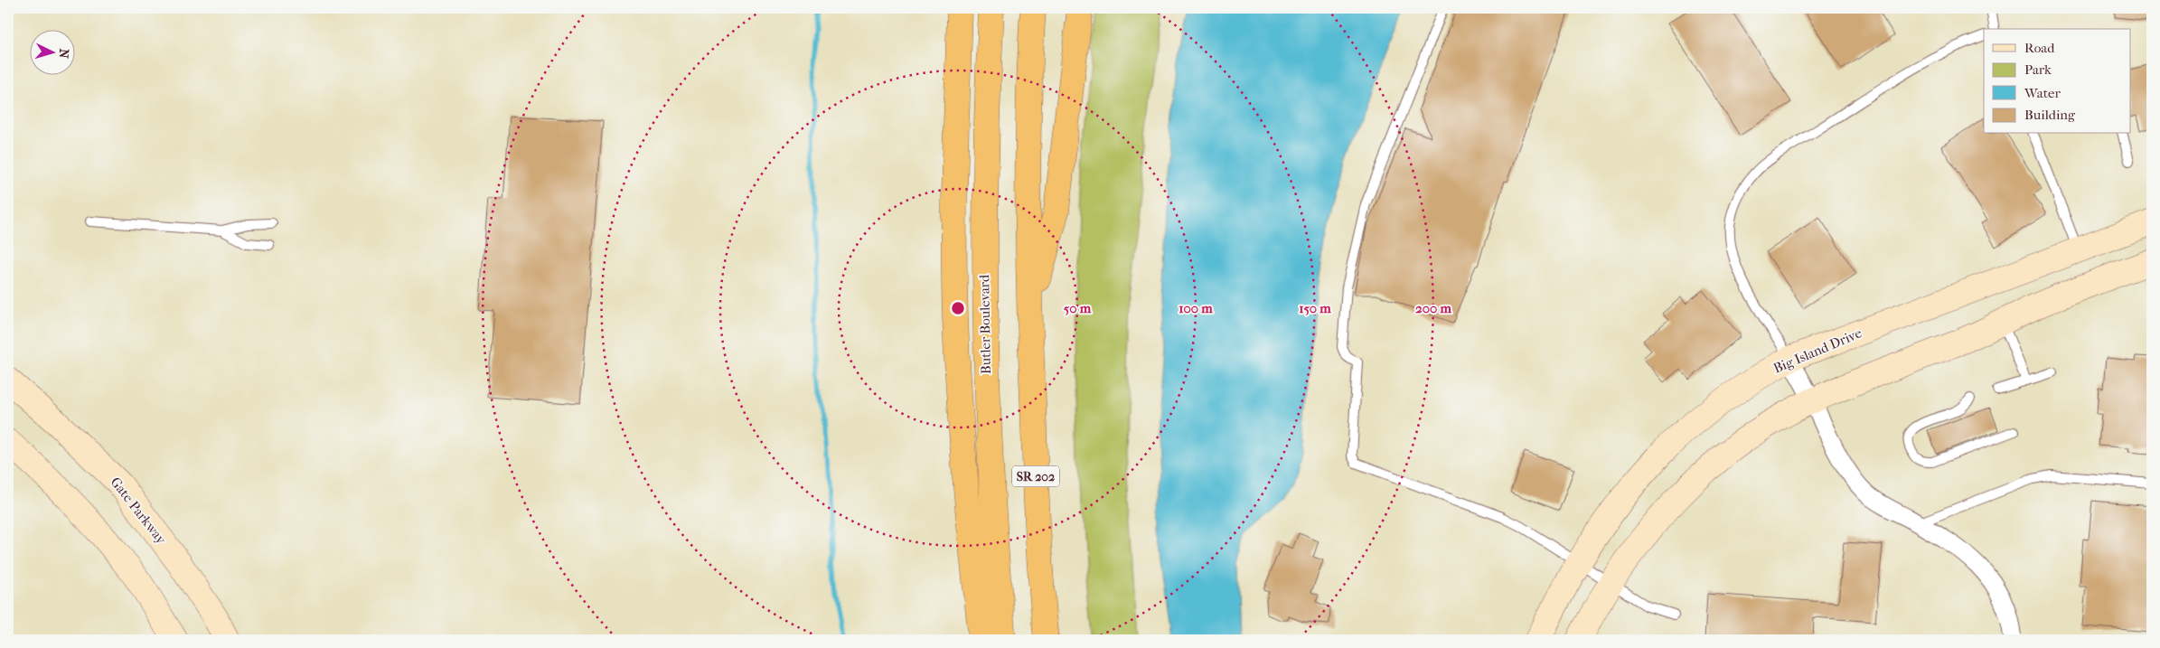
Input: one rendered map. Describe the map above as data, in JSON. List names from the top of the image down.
{
  "streets": {
    "highway": ["Butler Boulevard", "SR 202"],
    "street": ["Big Island Drive", "Gate Parkway"]
  },
  "legend": [
    "Road",
    "Park",
    "Water",
    "Building"
  ],
  "north": "right",
  "rings": [
    "50 m",
    "100 m",
    "150 m",
    "200 m"
  ]
}
